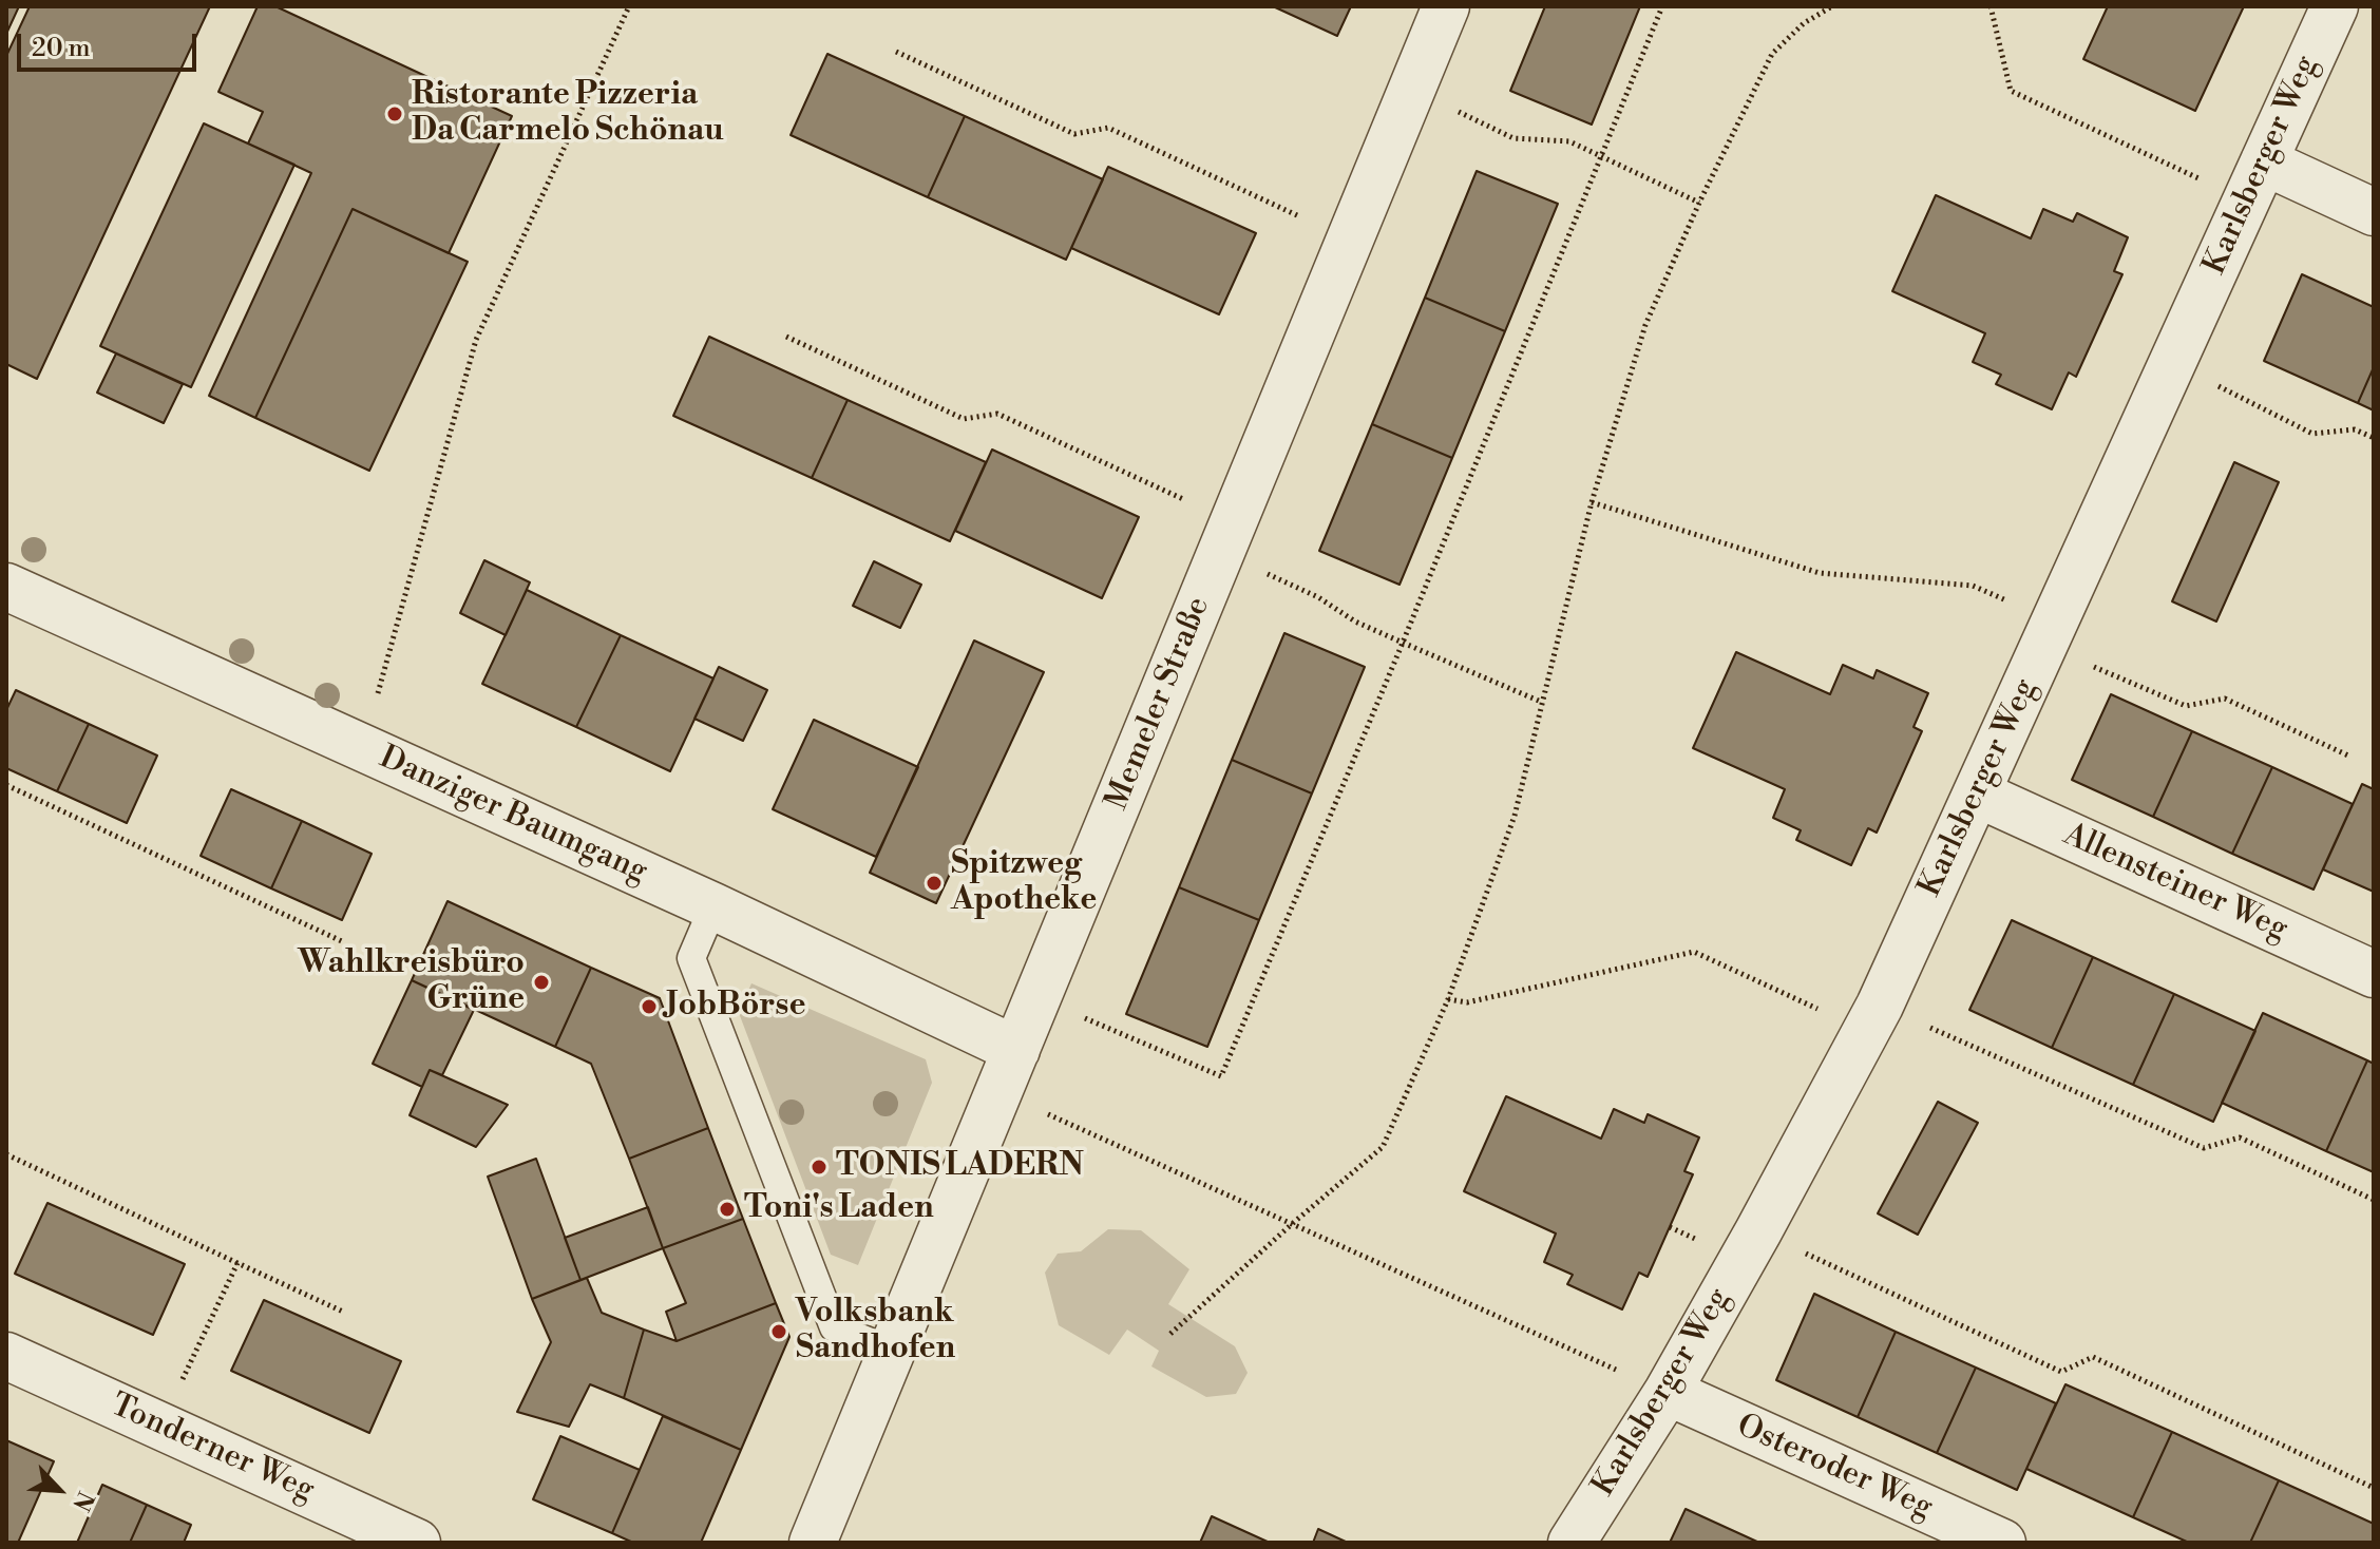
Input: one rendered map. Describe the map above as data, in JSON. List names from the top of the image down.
{
  "streets": {
    "street": [
      "Karlsberger Weg",
      "Memeler Straße",
      "Danziger Baumgang",
      "Allensteiner Weg",
      "Tonderner Weg",
      "Osteroder Weg"
    ]
  },
  "crossings": [
    ["Karlsberger Weg", "Allensteiner Weg"],
    ["Karlsberger Weg", "Osteroder Weg"],
    ["Memeler Straße", "Danziger Baumgang"]
  ],
  "places": [
    "Ristorante Pizzeria Da Carmelo Schönau",
    "Spitzweg Apotheke",
    "Wahlkreisbüro Grüne",
    "JobBörse",
    "TONIS LADERN",
    "Toni's Laden",
    "Volksbank Sandhofen"
  ],
  "scale_bar": "20 m",
  "north": "bottom right"
}
